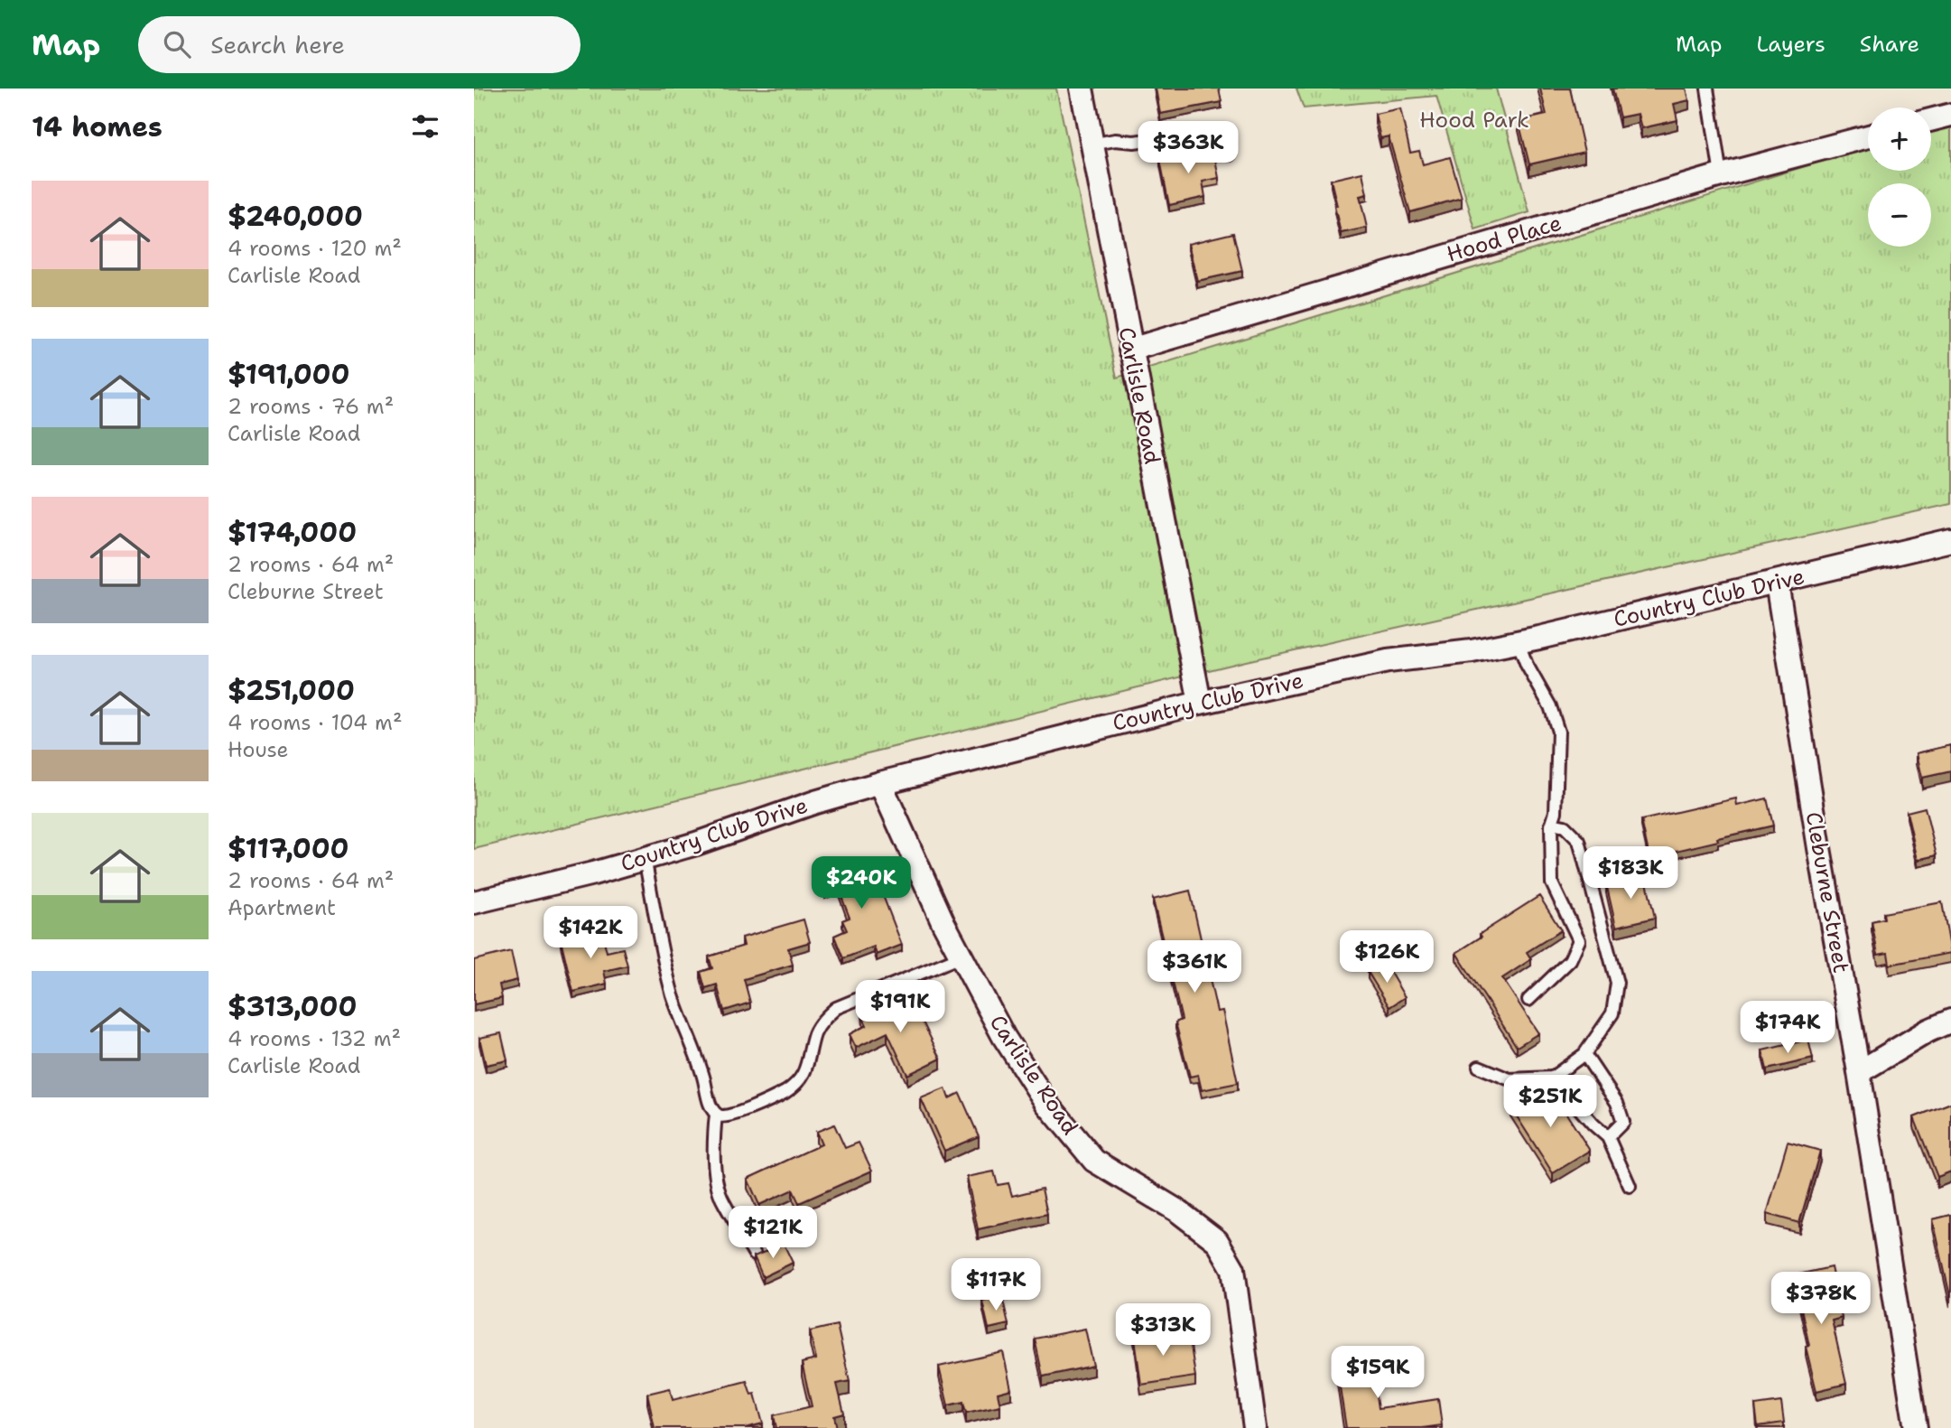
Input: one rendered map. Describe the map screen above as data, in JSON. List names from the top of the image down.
{
  "streets": {
    "street": [
      "Hood Place",
      "Carlisle Road",
      "Country Club Drive",
      "Cleburne Street"
    ]
  },
  "crossings": [
    ["Hood Place", "Carlisle Road"],
    ["Carlisle Road", "Country Club Drive"],
    ["Country Club Drive", "Cleburne Street"]
  ],
  "parks": ["Hood Park"],
  "page": {
    "header": "Map",
    "search": "Search here",
    "nav": ["Map", "Layers", "Share"],
    "heading": "14 homes",
    "map_buttons": ["+", "−"],
    "price": [
      "$363K",
      "$183K",
      "$240K",
      "$142K",
      "$126K",
      "$361K",
      "$191K",
      "$174K",
      "$251K",
      "$121K",
      "$117K",
      "$378K",
      "$313K",
      "$159K"
    ],
    "list": [
      {
        "name": "$240,000",
        "note": "4 rooms · 120 m² · Carlisle Road"
      },
      {
        "name": "$191,000",
        "note": "2 rooms · 76 m² · Carlisle Road"
      },
      {
        "name": "$174,000",
        "note": "2 rooms · 64 m² · Cleburne Street"
      },
      {
        "name": "$251,000",
        "note": "4 rooms · 104 m² · House"
      },
      {
        "name": "$117,000",
        "note": "2 rooms · 64 m² · Apartment"
      },
      {
        "name": "$313,000",
        "note": "4 rooms · 132 m² · Carlisle Road"
      }
    ]
  }
}
